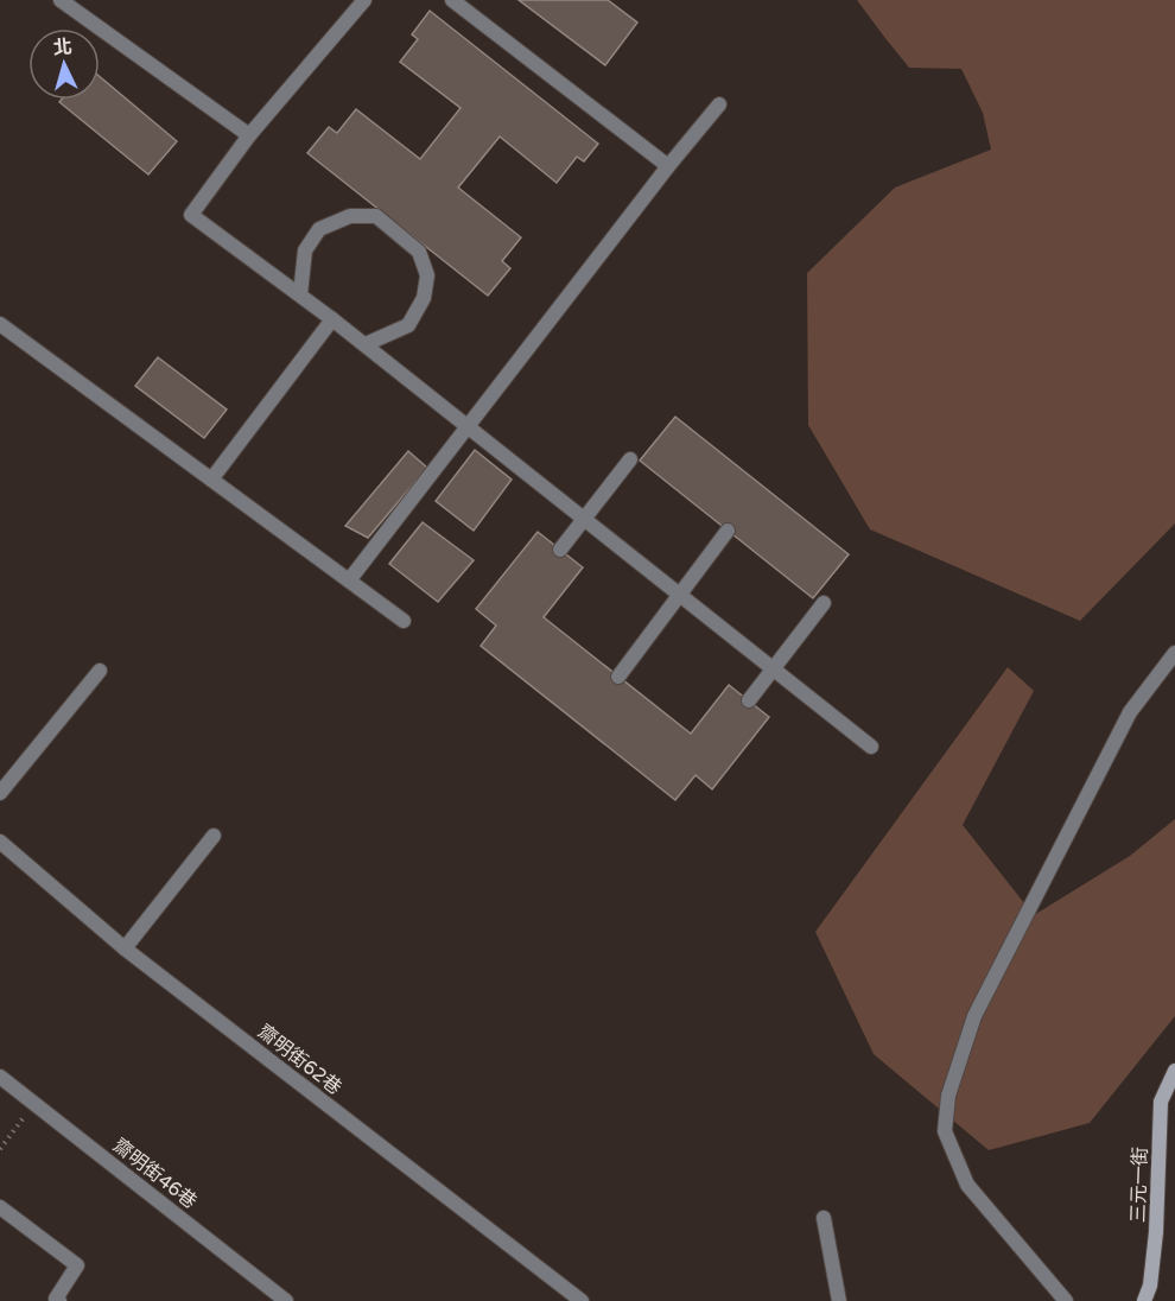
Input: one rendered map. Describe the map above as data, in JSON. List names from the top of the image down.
{
  "streets": {
    "street": ["齋明街62巷", "齋明街46巷", "三元一街"]
  },
  "north": "top"
}
